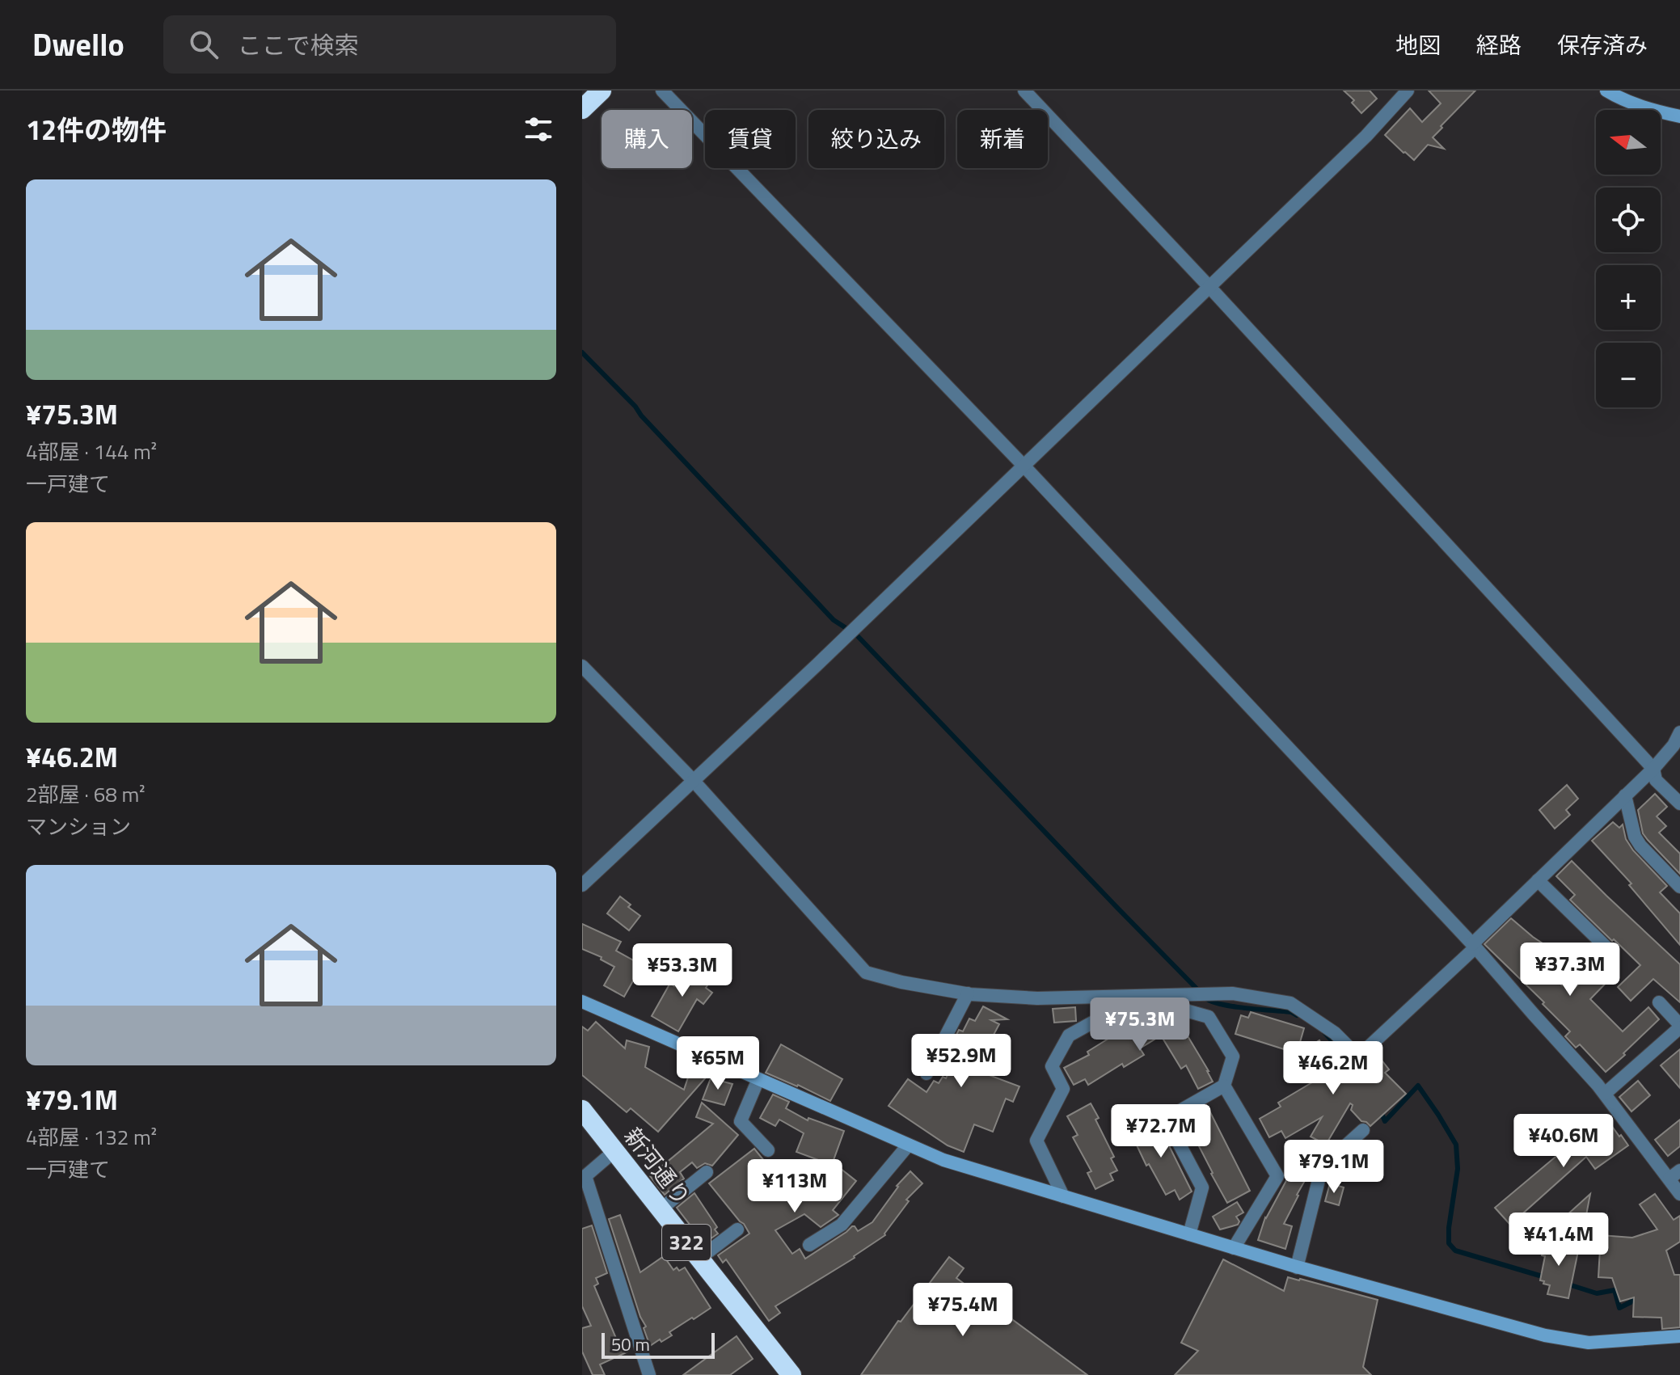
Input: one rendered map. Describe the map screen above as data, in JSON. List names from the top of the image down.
{
  "streets": {
    "highway": ["新河通り", "322"]
  },
  "scale_bar": "50 m",
  "north": "left",
  "page": {
    "header": "Dwello",
    "search": "ここで検索",
    "nav": ["地図", "経路", "保存済み"],
    "heading": "12件の物件",
    "map_buttons": ["+", "−"],
    "chip": [
      "購入",
      "賃貸",
      "絞り込み",
      "新着"
    ],
    "list": [
      {
        "name": "¥75.3M",
        "note": "4部屋 · 144 m² · 一戸建て"
      },
      {
        "name": "¥46.2M",
        "note": "2部屋 · 68 m² · マンション"
      },
      {
        "name": "¥79.1M",
        "note": "4部屋 · 132 m² · 一戸建て"
      }
    ],
    "price": [
      "¥37.3M",
      "¥53.3M",
      "¥75.3M",
      "¥52.9M",
      "¥65M",
      "¥46.2M",
      "¥72.7M",
      "¥40.6M",
      "¥79.1M",
      "¥113M",
      "¥41.4M",
      "¥75.4M"
    ],
    "scale": "50 m"
  }
}
